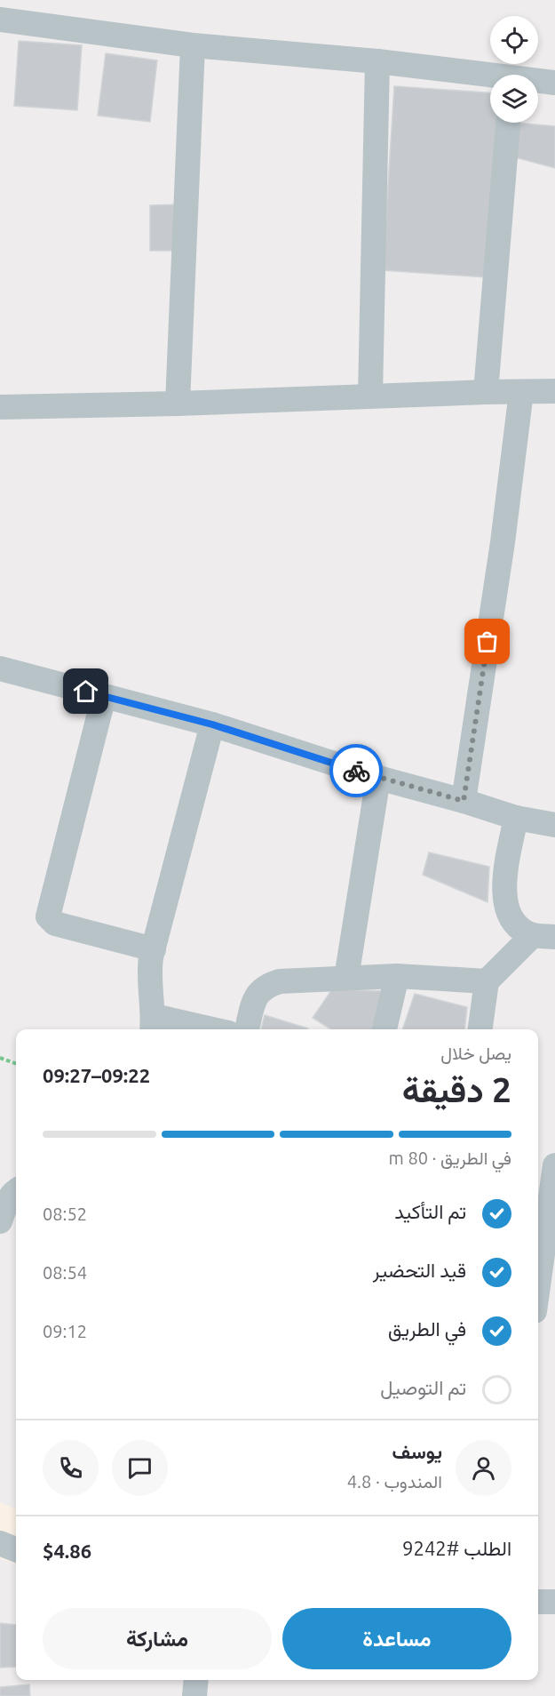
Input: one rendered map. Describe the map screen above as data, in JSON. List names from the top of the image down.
{
  "page": {
    "heading": ["2 دقيقة", "يصل خلال", "09:22–09:27"],
    "panel": [
      "يوسف",
      "المندوب · 4.8",
      "الطلب #9242",
      "$4.86"
    ],
    "bar": "في الطريق · 80 m",
    "list": [
      ["تم التأكيد", "08:52"],
      ["قيد التحضير", "08:54"],
      ["في الطريق", "09:12"],
      "تم التوصيل"
    ],
    "buttons": ["مساعدة", "مشاركة"]
  }
}
